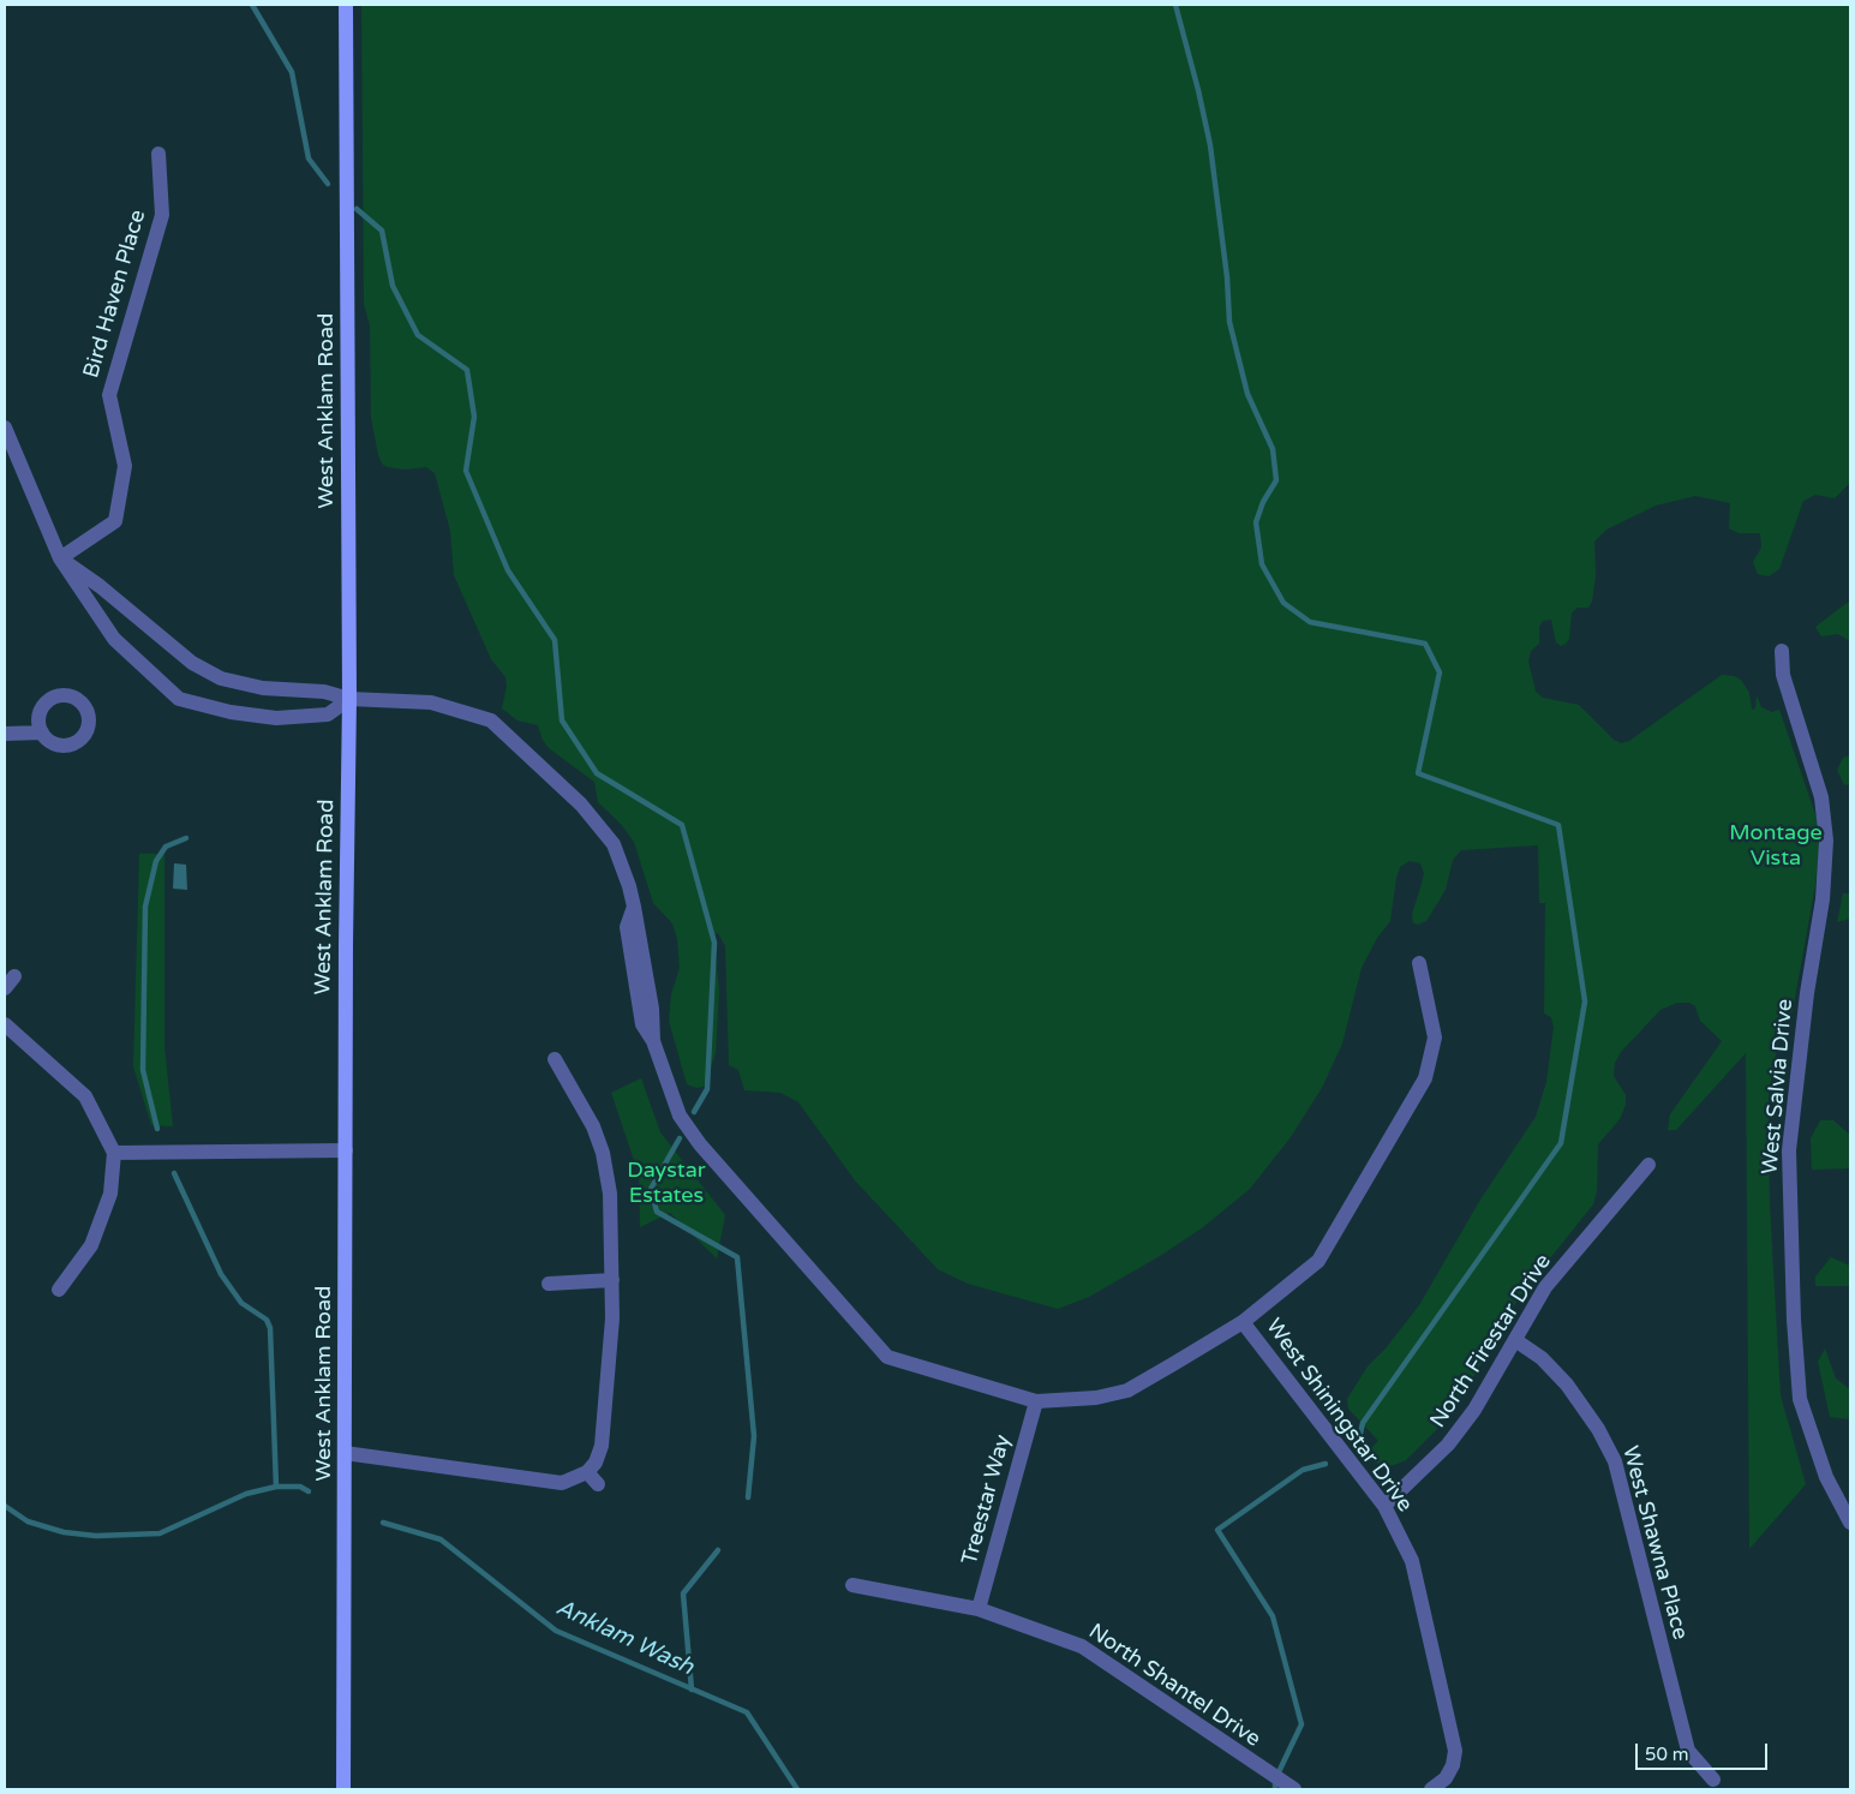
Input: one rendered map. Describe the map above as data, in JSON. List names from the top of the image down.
{
  "streets": {
    "main road": ["West Anklam Road"],
    "street": [
      "Bird Haven Place",
      "West Salvia Drive",
      "North Firestar Drive",
      "West Shiningstar Drive",
      "Treestar Way",
      "West Shawna Place",
      "North Shantel Drive"
    ]
  },
  "crossings": [
    ["North Firestar Drive", "West Shiningstar Drive"],
    ["North Firestar Drive", "West Shawna Place"],
    ["Treestar Way", "North Shantel Drive"]
  ],
  "water": ["Anklam Wash"],
  "parks": ["Montage Vista", "Daystar Estates"],
  "scale_bar": "50 m"
}
